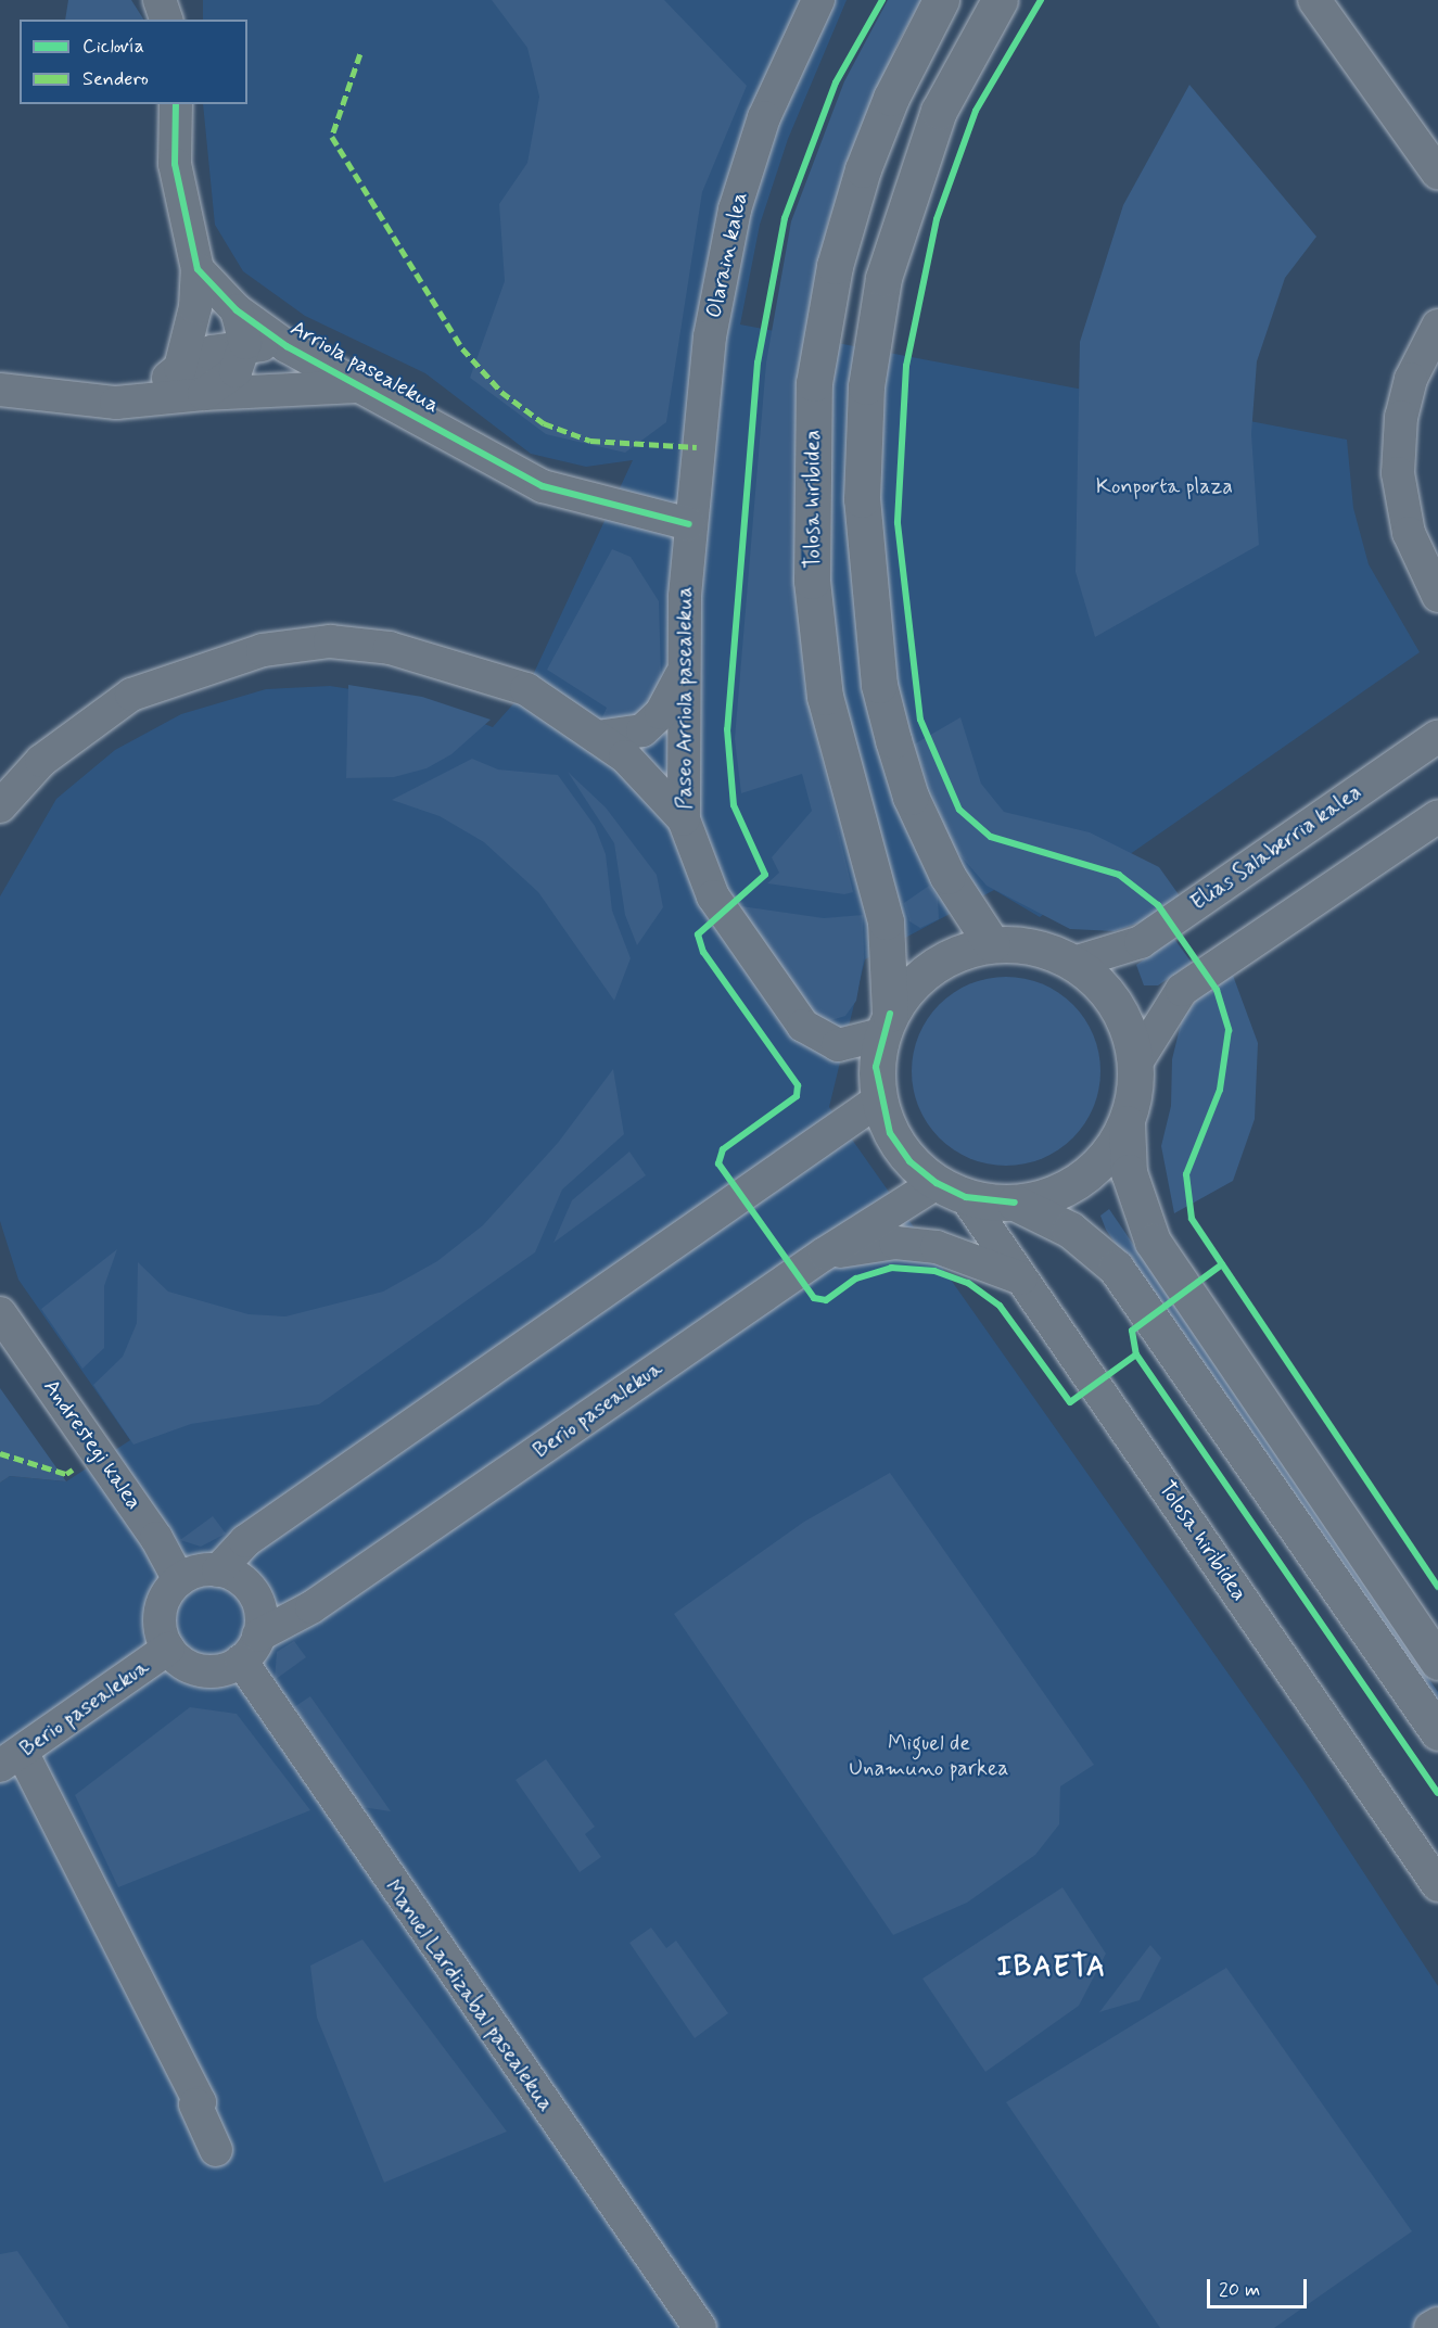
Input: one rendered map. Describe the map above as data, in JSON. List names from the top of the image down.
{
  "streets": {
    "main road": ["Tolosa hiribidea"],
    "street": [
      "Olarain kalea",
      "Arriola pasealekua",
      "Paseo Arriola pasealekua",
      "Elias Salaberria kalea",
      "Berio pasealekua",
      "Andrestegi kalea",
      "Manuel Lardizabal pasealekua"
    ]
  },
  "crossings": [
    ["Olarain kalea", "Arriola pasealekua"],
    ["Olarain kalea", "Paseo Arriola pasealekua"],
    ["Arriola pasealekua", "Paseo Arriola pasealekua"],
    ["Tolosa hiribidea", "Paseo Arriola pasealekua"],
    ["Tolosa hiribidea", "Berio pasealekua"],
    ["Berio pasealekua", "Andrestegi kalea"],
    ["Berio pasealekua", "Manuel Lardizabal pasealekua"],
    ["Andrestegi kalea", "Manuel Lardizabal pasealekua"]
  ],
  "districts": ["IBAETA"],
  "parks": ["Konporta plaza", "Miguel de Unamuno parkea"],
  "legend": ["Ciclovía", "Sendero"],
  "scale_bar": "20 m"
}
